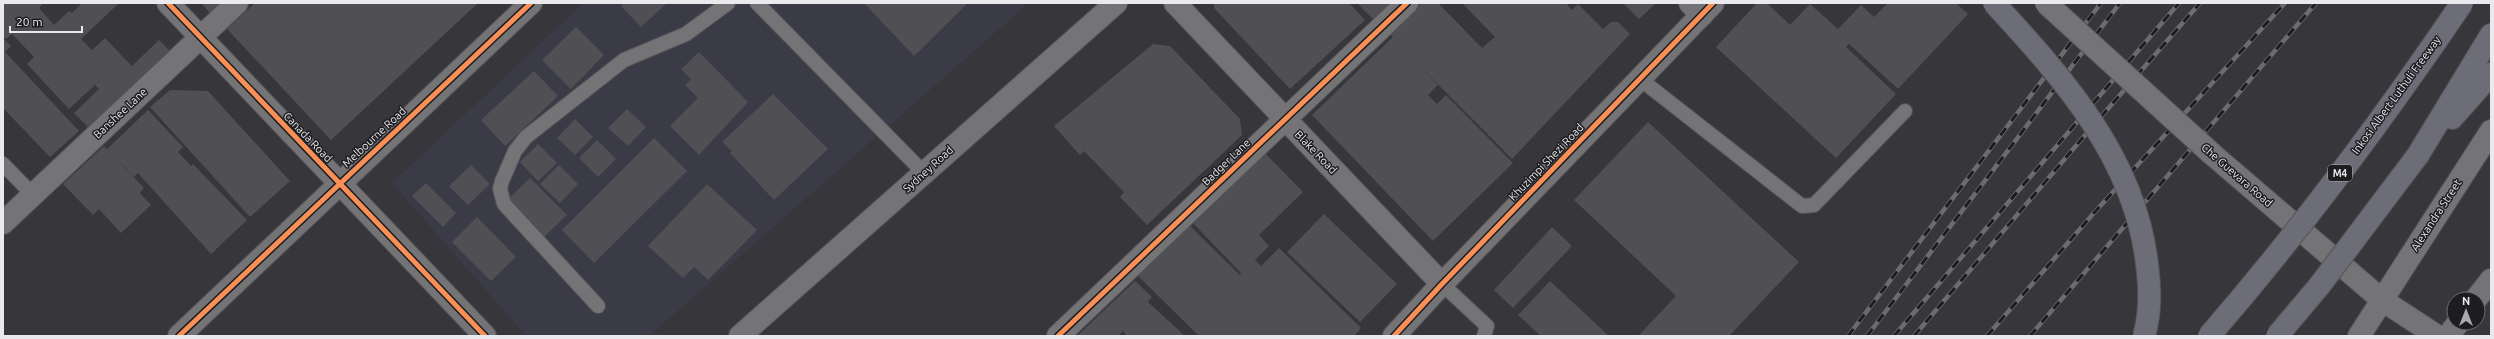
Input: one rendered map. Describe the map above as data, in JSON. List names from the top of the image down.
{
  "streets": {
    "highway": ["Inkosi Albert Luthuli Freeway", "M4"],
    "street": [
      "Banshee Lane",
      "Canada Road",
      "Melbourne Road",
      "Blake Road",
      "Badger Lane",
      "Khuzimpi Shezi Road",
      "Sydney Road",
      "Che Guevara Road",
      "Alexandra Street"
    ]
  },
  "crossings": [
    ["Banshee Lane", "Canada Road"],
    ["Canada Road", "Melbourne Road"],
    ["Blake Road", "Badger Lane"],
    ["Blake Road", "Khuzimpi Shezi Road"],
    ["Che Guevara Road", "Alexandra Street"]
  ],
  "scale_bar": "20 m",
  "north": "top"
}
